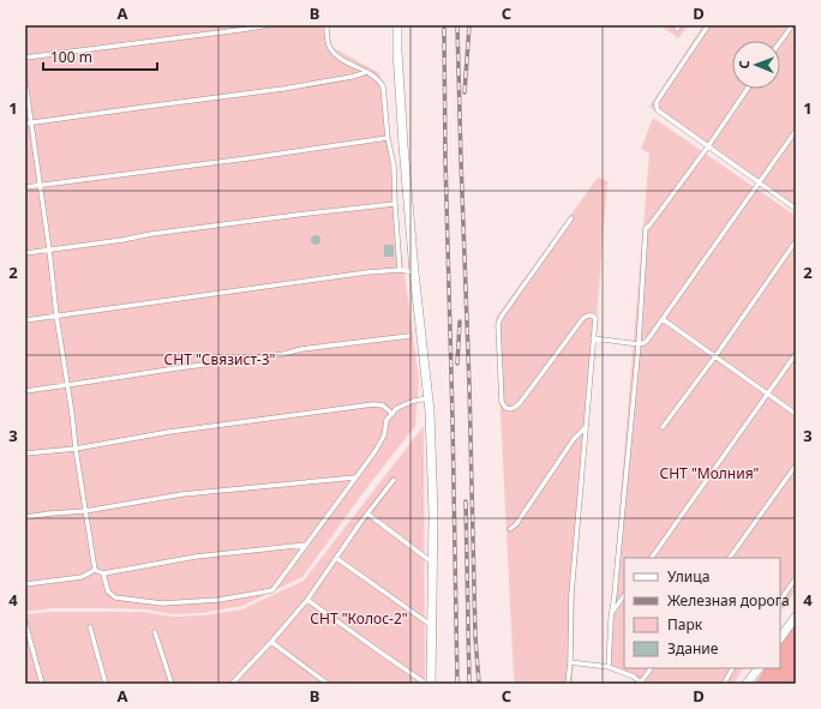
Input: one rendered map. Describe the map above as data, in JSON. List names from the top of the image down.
{
  "parks": ["СНТ \"Связист-3\"", "СНТ \"Молния\"", "СНТ \"Колос-2\""],
  "legend": [
    "Улица",
    "Железная дорога",
    "Парк",
    "Здание"
  ],
  "scale_bar": "100 m",
  "north": "left",
  "grid": {
    "columns": [
      "A",
      "B",
      "C",
      "D"
    ],
    "rows": [
      "1",
      "2",
      "3",
      "4"
    ]
  }
}
